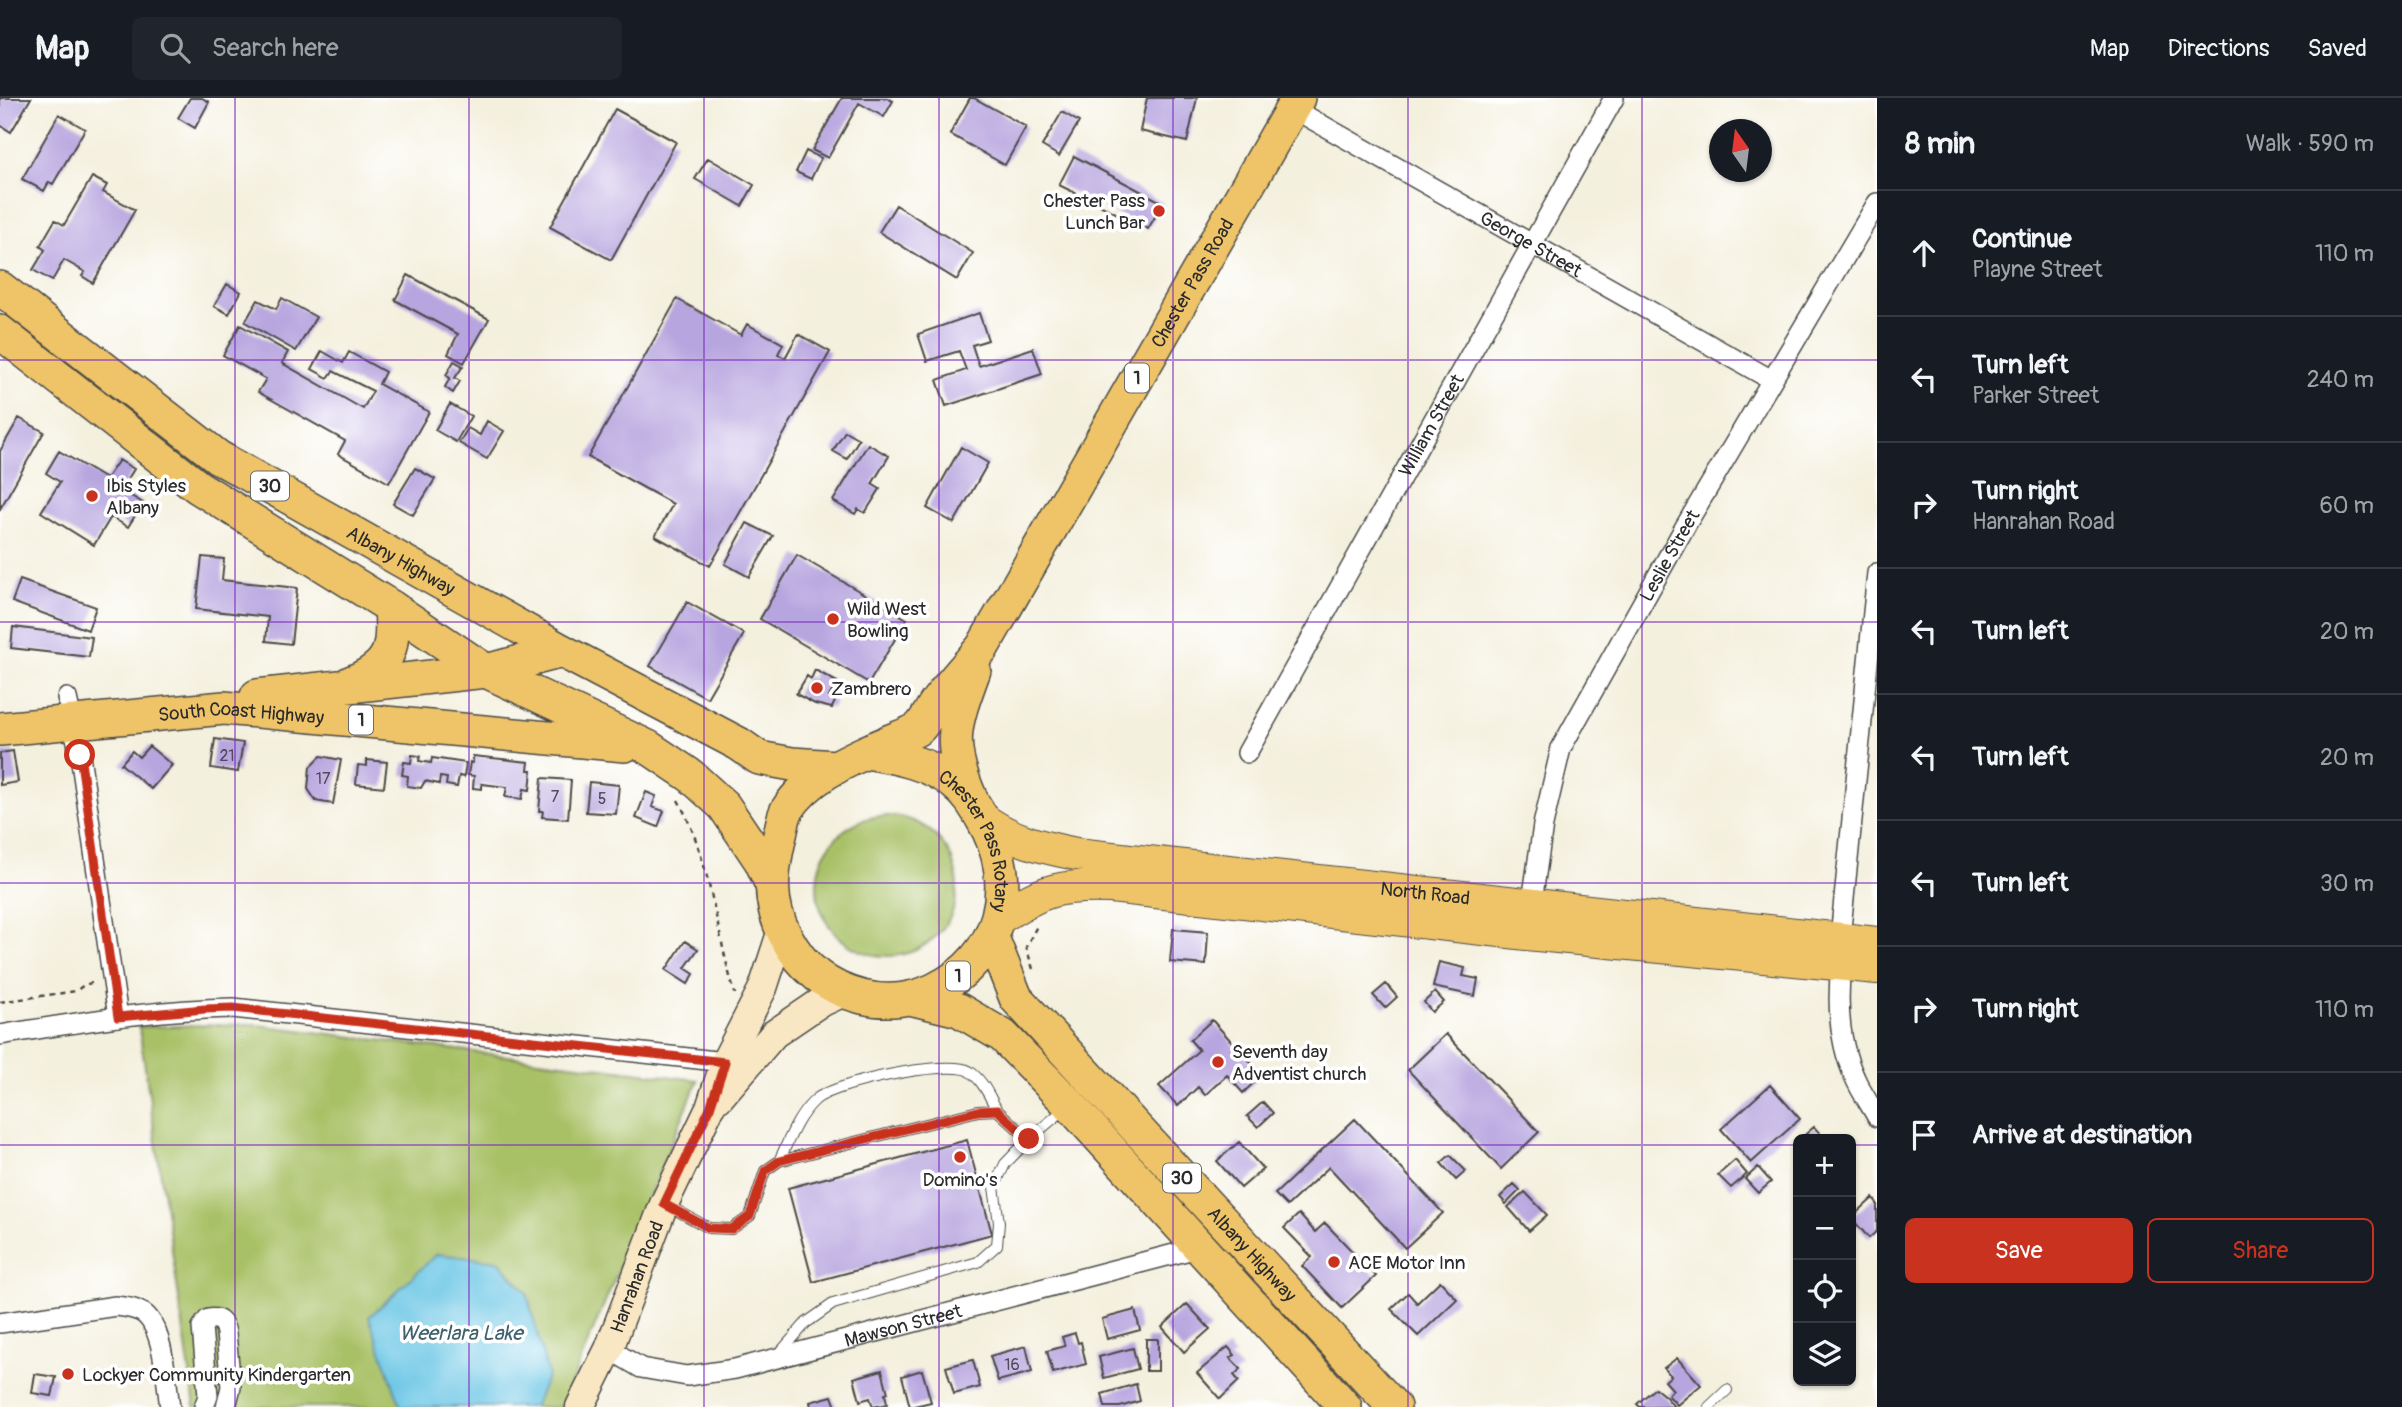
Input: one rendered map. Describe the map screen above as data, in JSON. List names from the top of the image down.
{
  "streets": {
    "highway": [
      "Chester Pass Road",
      "1",
      "30",
      "Albany Highway",
      "South Coast Highway",
      "Chester Pass Rotary"
    ],
    "main road": ["North Road", "Hanrahan Road"],
    "street": [
      "George Street",
      "William Street",
      "Leslie Street",
      "Mawson Street"
    ]
  },
  "crossings": [
    ["George Street", "Chester Pass Road"],
    ["George Street", "William Street"],
    ["George Street", "Leslie Street"],
    ["Chester Pass Road", "1"],
    ["Chester Pass Road", "Albany Highway"],
    ["Chester Pass Road", "Chester Pass Rotary"],
    ["Chester Pass Road", "North Road"],
    ["Chester Pass Road", "Hanrahan Road"],
    ["1", "30"],
    ["1", "Albany Highway"],
    ["1", "South Coast Highway"],
    ["1", "Chester Pass Rotary"],
    ["1", "North Road"],
    ["1", "Hanrahan Road"],
    ["30", "South Coast Highway"],
    ["Leslie Street", "North Road"],
    ["Albany Highway", "South Coast Highway"],
    ["Albany Highway", "Chester Pass Rotary"],
    ["Albany Highway", "North Road"],
    ["Albany Highway", "Hanrahan Road"],
    ["Albany Highway", "Mawson Street"],
    ["Chester Pass Rotary", "North Road"],
    ["Chester Pass Rotary", "Hanrahan Road"],
    ["North Road", "Hanrahan Road"],
    ["Hanrahan Road", "Mawson Street"]
  ],
  "water": ["Weerlara Lake"],
  "places": [
    "Chester Pass Lunch Bar",
    "Ibis Styles Albany",
    "Wild West Bowling",
    "Zambrero",
    "Seventh day Adventist church",
    "Domino's",
    "ACE Motor Inn",
    "Lockyer Community Kindergarten"
  ],
  "house_numbers": [
    "21",
    "17",
    "7",
    "5",
    "16"
  ],
  "north": "top",
  "page": {
    "header": "Map",
    "search": "Search here",
    "nav": ["Map", "Directions", "Saved"],
    "heading": ["8 min", "Walk · 590 m"],
    "list": [
      ["Continue", "Playne Street", "110 m"],
      ["Turn left", "Parker Street", "240 m"],
      ["Turn right", "Hanrahan Road", "60 m"],
      ["Turn left", "20 m"],
      ["Turn left", "20 m"],
      ["Turn left", "30 m"],
      ["Turn right", "110 m"],
      "Arrive at destination"
    ],
    "map_buttons": ["+", "−"],
    "buttons": ["Save", "Share"]
  }
}
